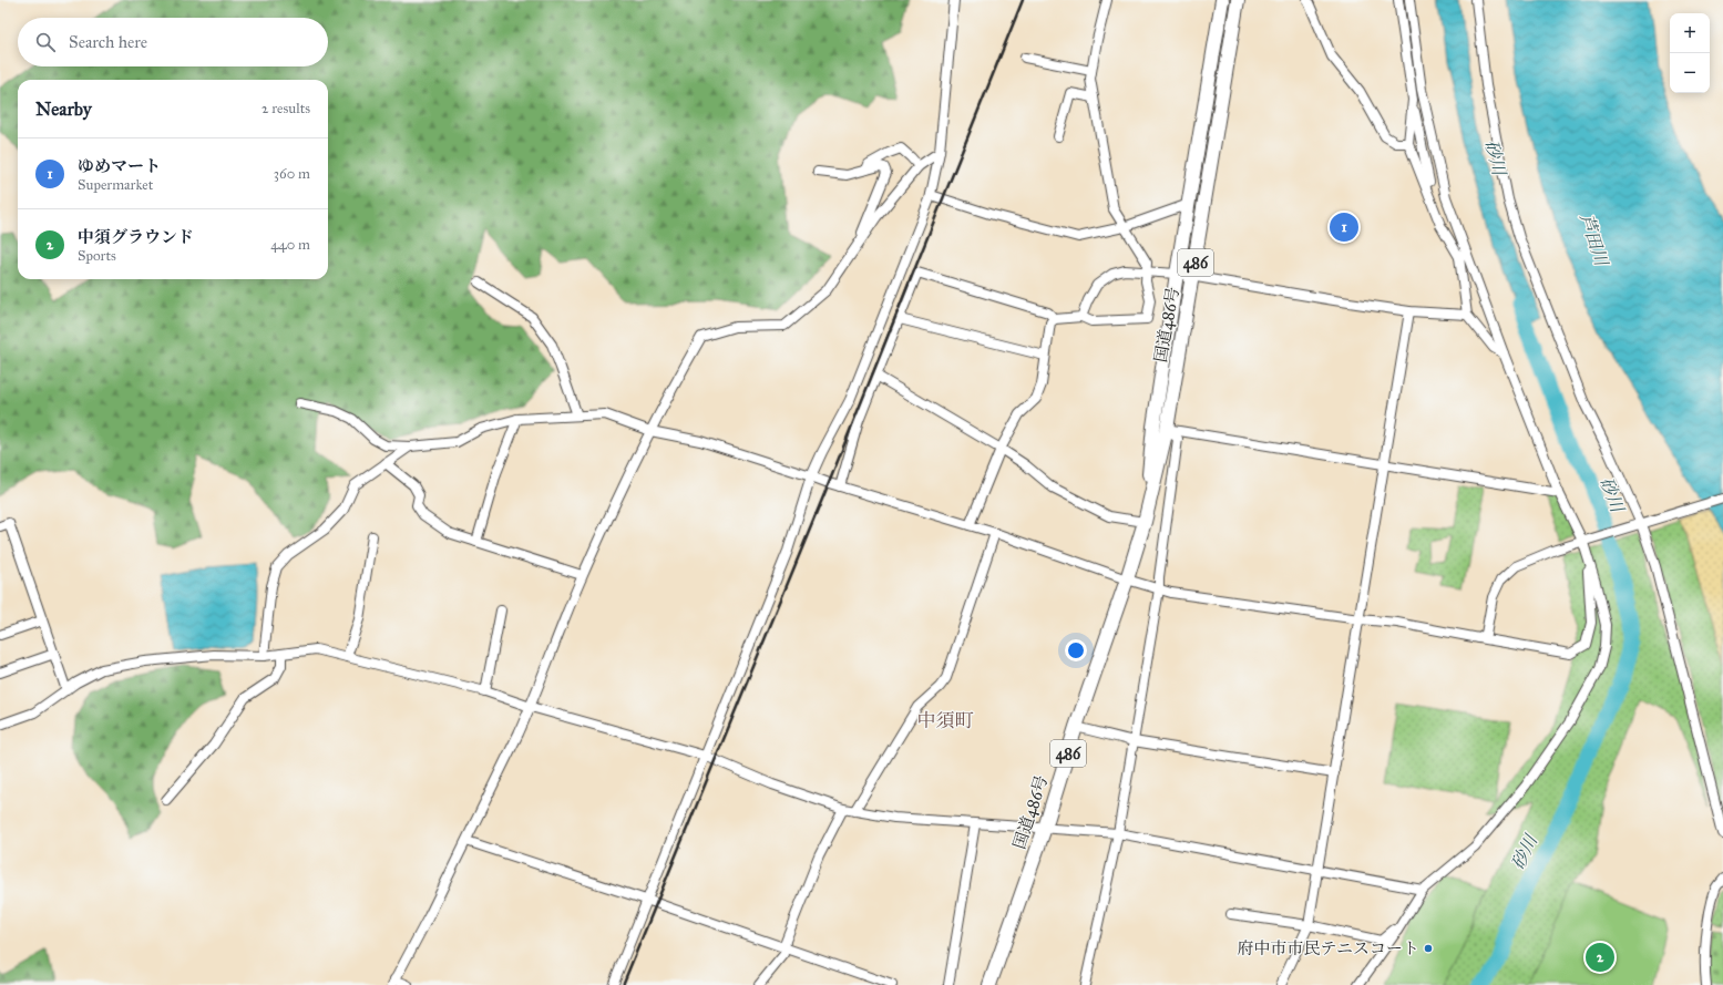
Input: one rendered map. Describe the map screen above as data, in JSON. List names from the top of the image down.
{
  "streets": {
    "highway": ["486", "国道486号"]
  },
  "districts": ["中須町"],
  "water": ["砂川", "芦田川"],
  "places": ["府中市市民テニスコート"],
  "page": {
    "map_buttons": ["+", "−"],
    "search": "Search here",
    "heading": ["Nearby", "2 results"],
    "list": [
      {
        "mark": "1",
        "name": "ゆめマート",
        "note": "Supermarket",
        "value": "360 m"
      },
      {
        "mark": "2",
        "name": "中須グラウンド",
        "note": "Sports",
        "value": "440 m"
      }
    ],
    "pins": ["1", "2"]
  }
}
